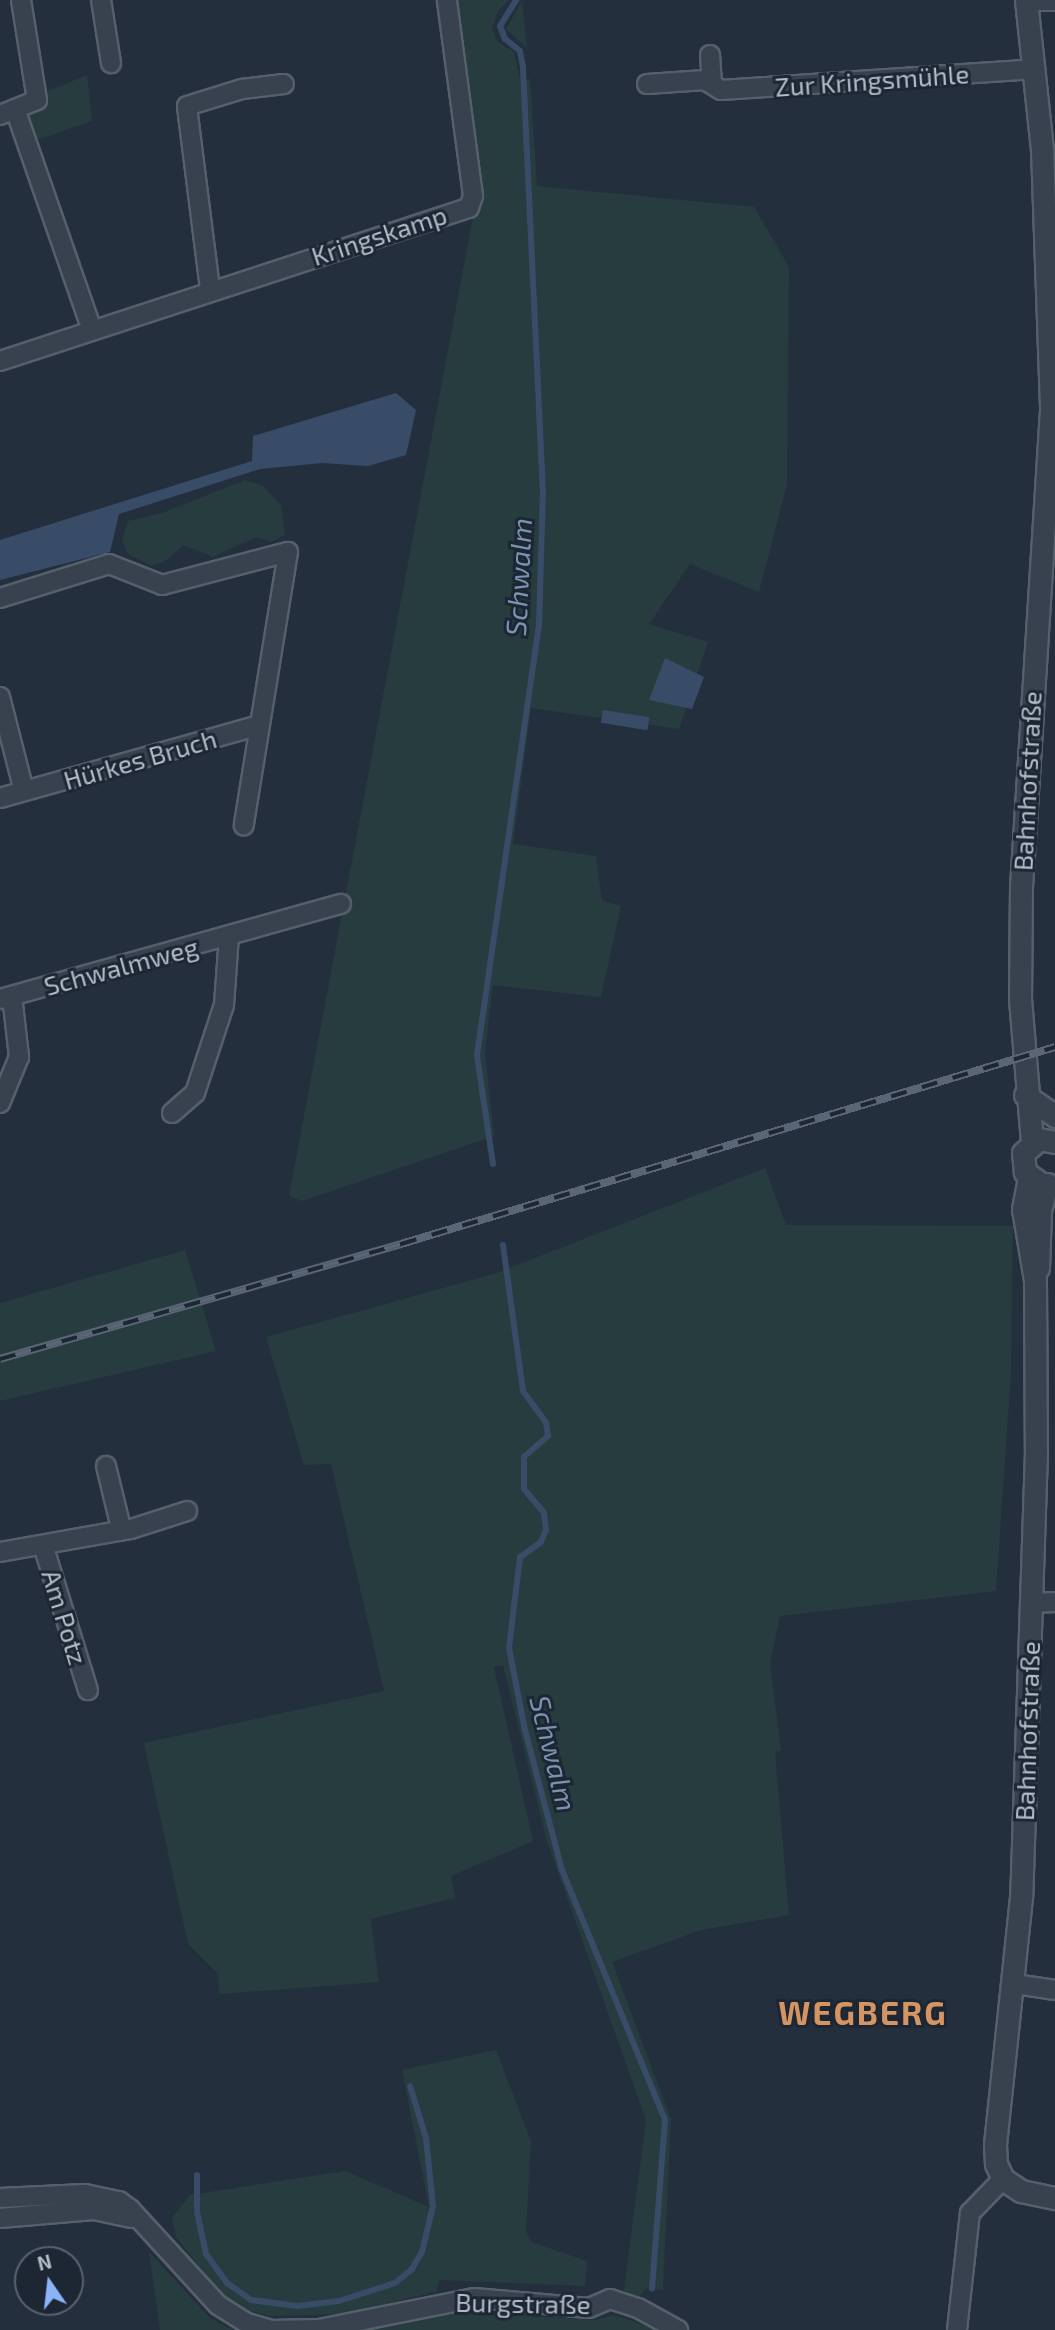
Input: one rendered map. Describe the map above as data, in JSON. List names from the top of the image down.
{
  "streets": {
    "street": [
      "Zur Kringsmühle",
      "Kringskamp",
      "Hürkes Bruch",
      "Bahnhofstraße",
      "Schwalmweg",
      "Am Potz",
      "Burgstraße"
    ]
  },
  "crossings": [
    ["Zur Kringsmühle", "Bahnhofstraße"]
  ],
  "districts": ["WEGBERG"],
  "water": ["Schwalm"],
  "north": "top"
}
